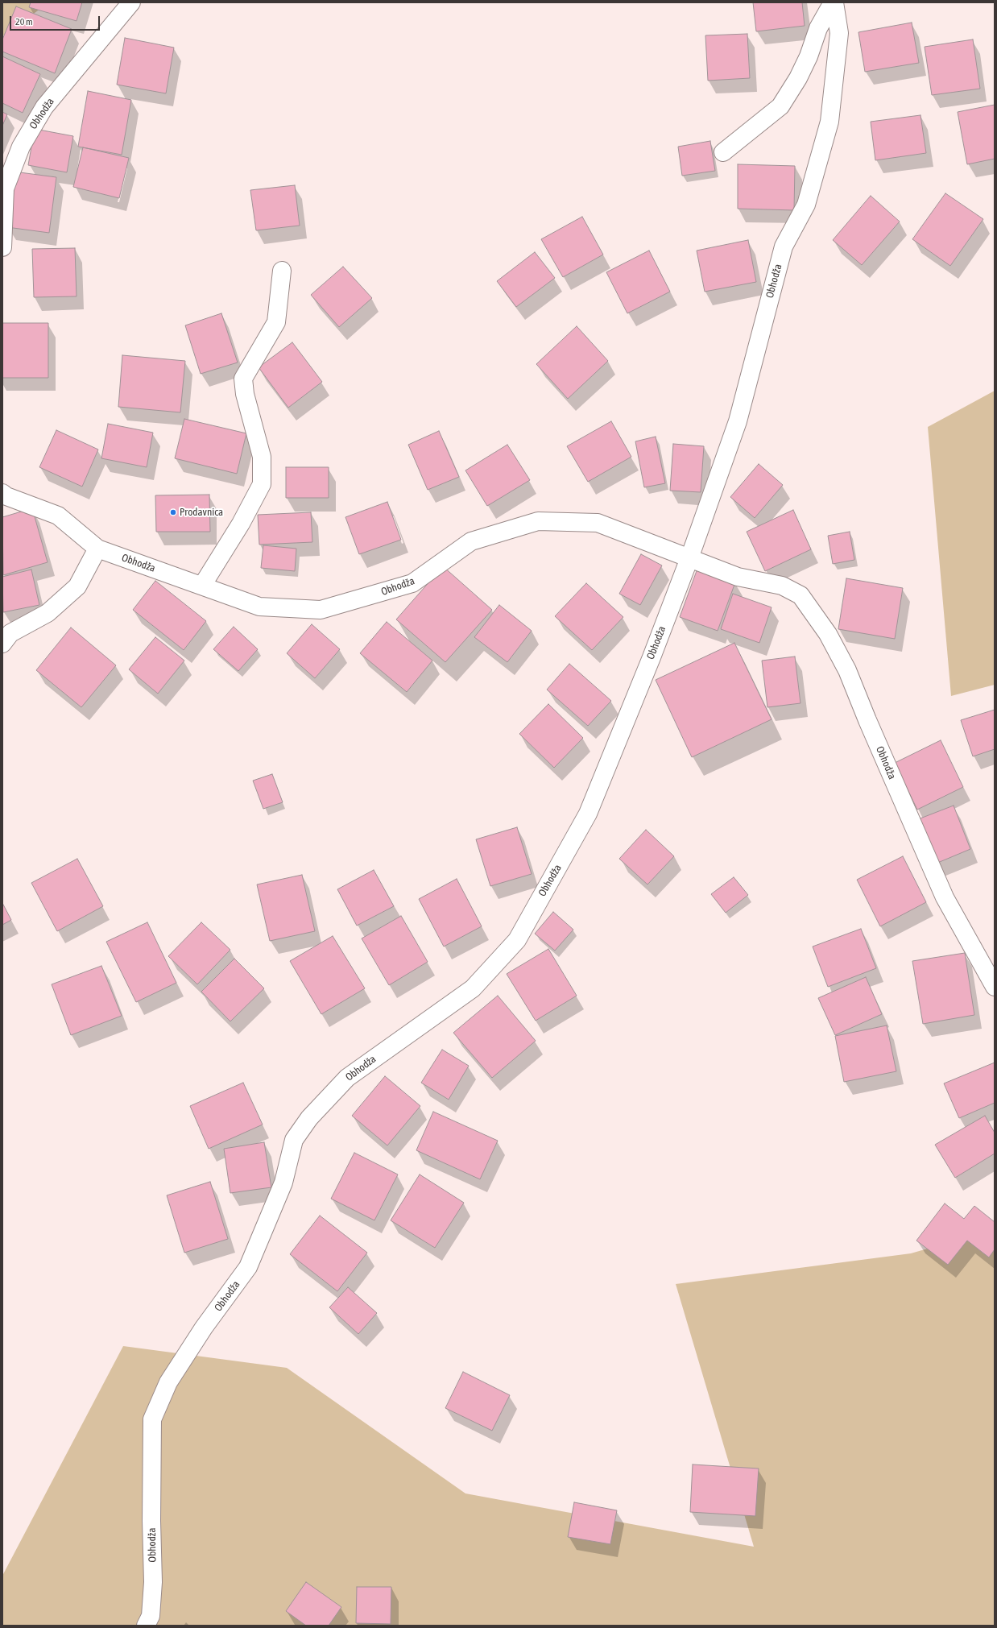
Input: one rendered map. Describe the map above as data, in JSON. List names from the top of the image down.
{
  "streets": {
    "street": ["Obhodža"]
  },
  "places": ["Prodavnica"],
  "scale_bar": "20 m"
}
